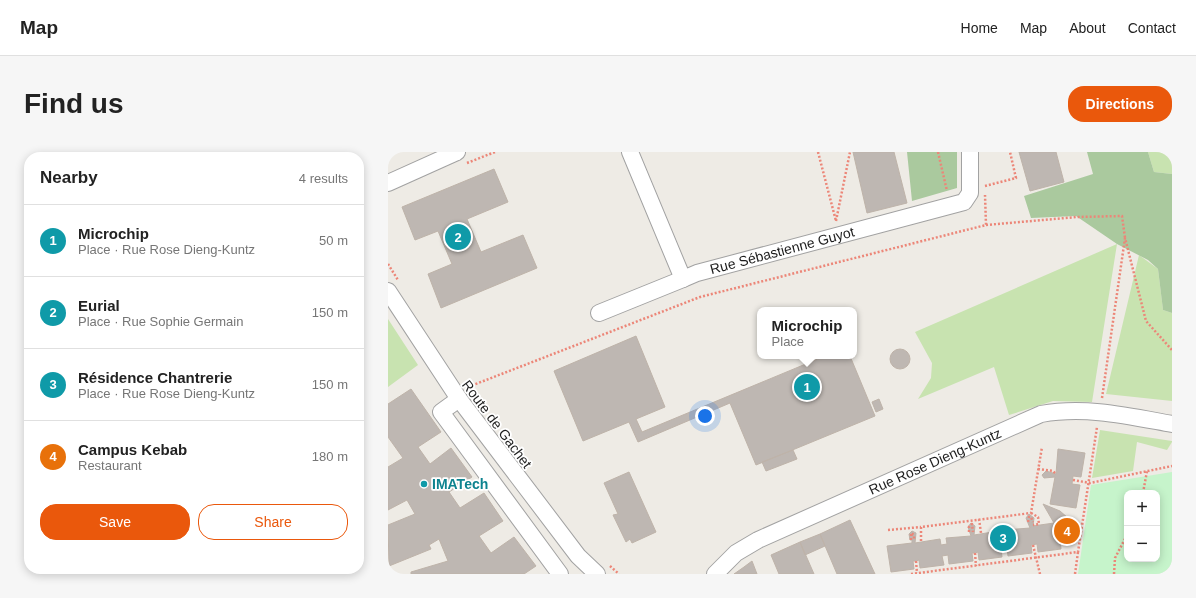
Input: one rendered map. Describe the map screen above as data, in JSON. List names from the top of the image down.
{
  "streets": {
    "street": ["Rue Sébastienne Guyot", "Route de Gachet", "Rue Rose Dieng-Kuntz"]
  },
  "places": ["IMATech"],
  "page": {
    "header": "Map",
    "nav": [
      "Home",
      "Map",
      "About",
      "Contact"
    ],
    "buttons": [
      "Directions",
      ["Save", "Share"]
    ],
    "title": "Find us",
    "heading": ["Nearby", "4 results"],
    "list": [
      {
        "mark": "1",
        "name": "Microchip",
        "note": "Place · Rue Rose Dieng-Kuntz",
        "value": "50 m"
      },
      {
        "mark": "2",
        "name": "Eurial",
        "note": "Place · Rue Sophie Germain",
        "value": "150 m"
      },
      {
        "mark": "3",
        "name": "Résidence Chantrerie",
        "note": "Place · Rue Rose Dieng-Kuntz",
        "value": "150 m"
      },
      {
        "mark": "4",
        "name": "Campus Kebab",
        "note": "Restaurant",
        "value": "180 m"
      }
    ],
    "pins": [
      "2",
      "1",
      "4",
      "3"
    ],
    "popup": ["Microchip", "Place"],
    "map_buttons": ["+", "−"]
  }
}
